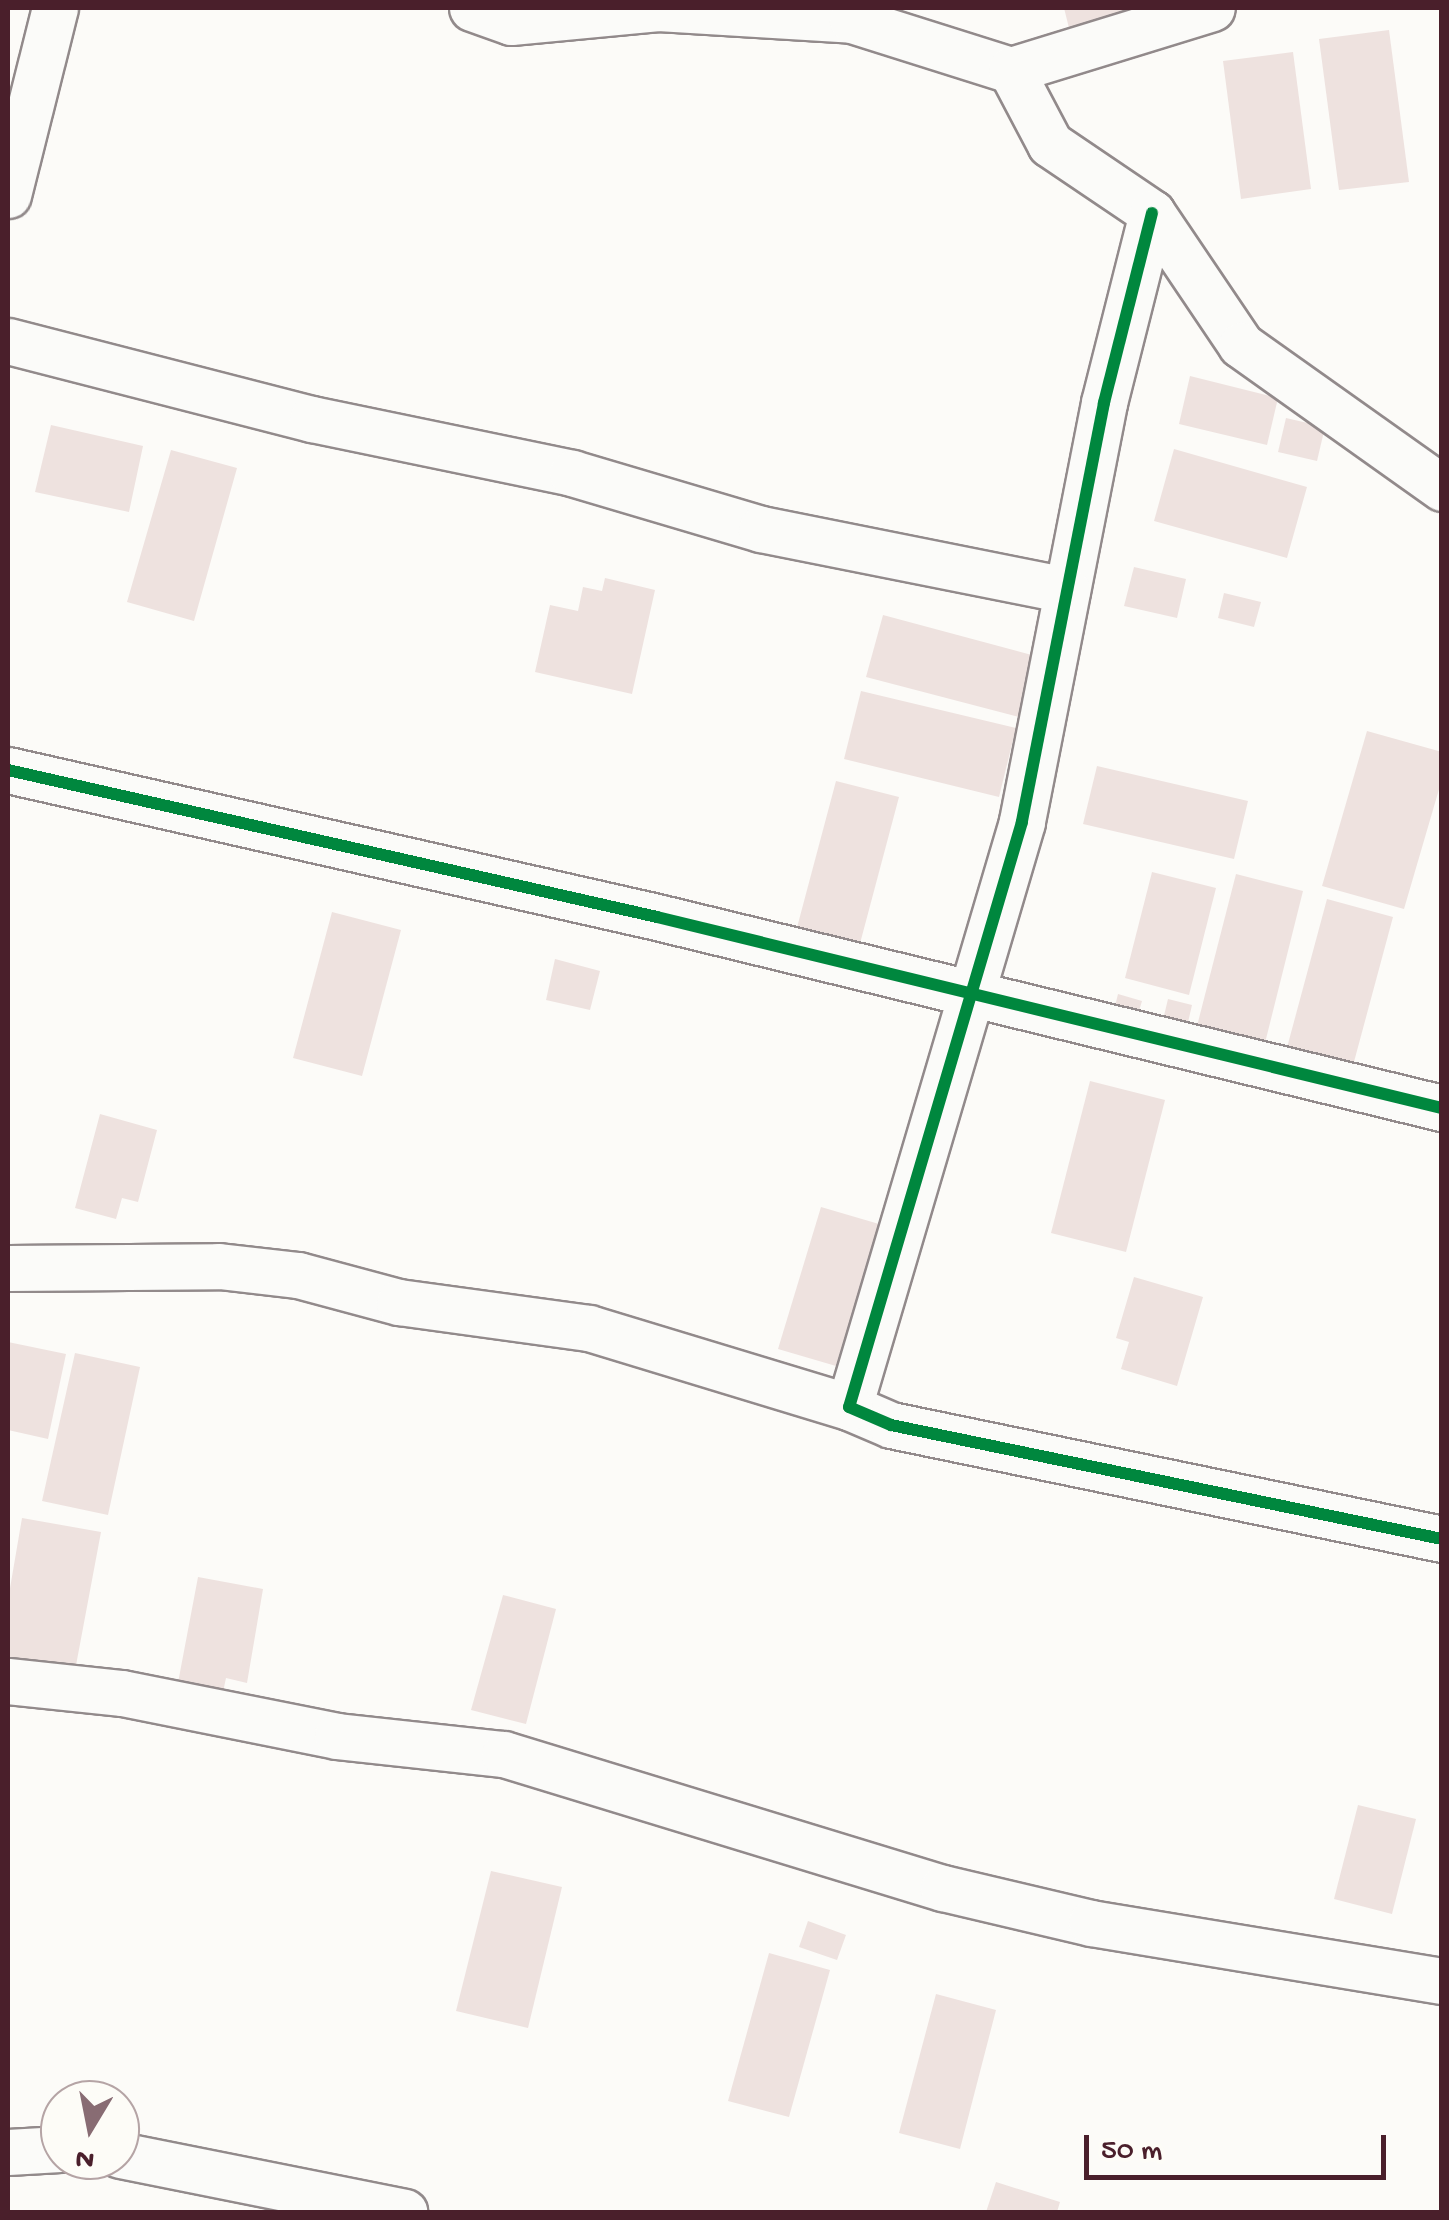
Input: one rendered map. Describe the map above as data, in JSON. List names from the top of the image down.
{
  "scale_bar": "50 m",
  "north": "bottom"
}
